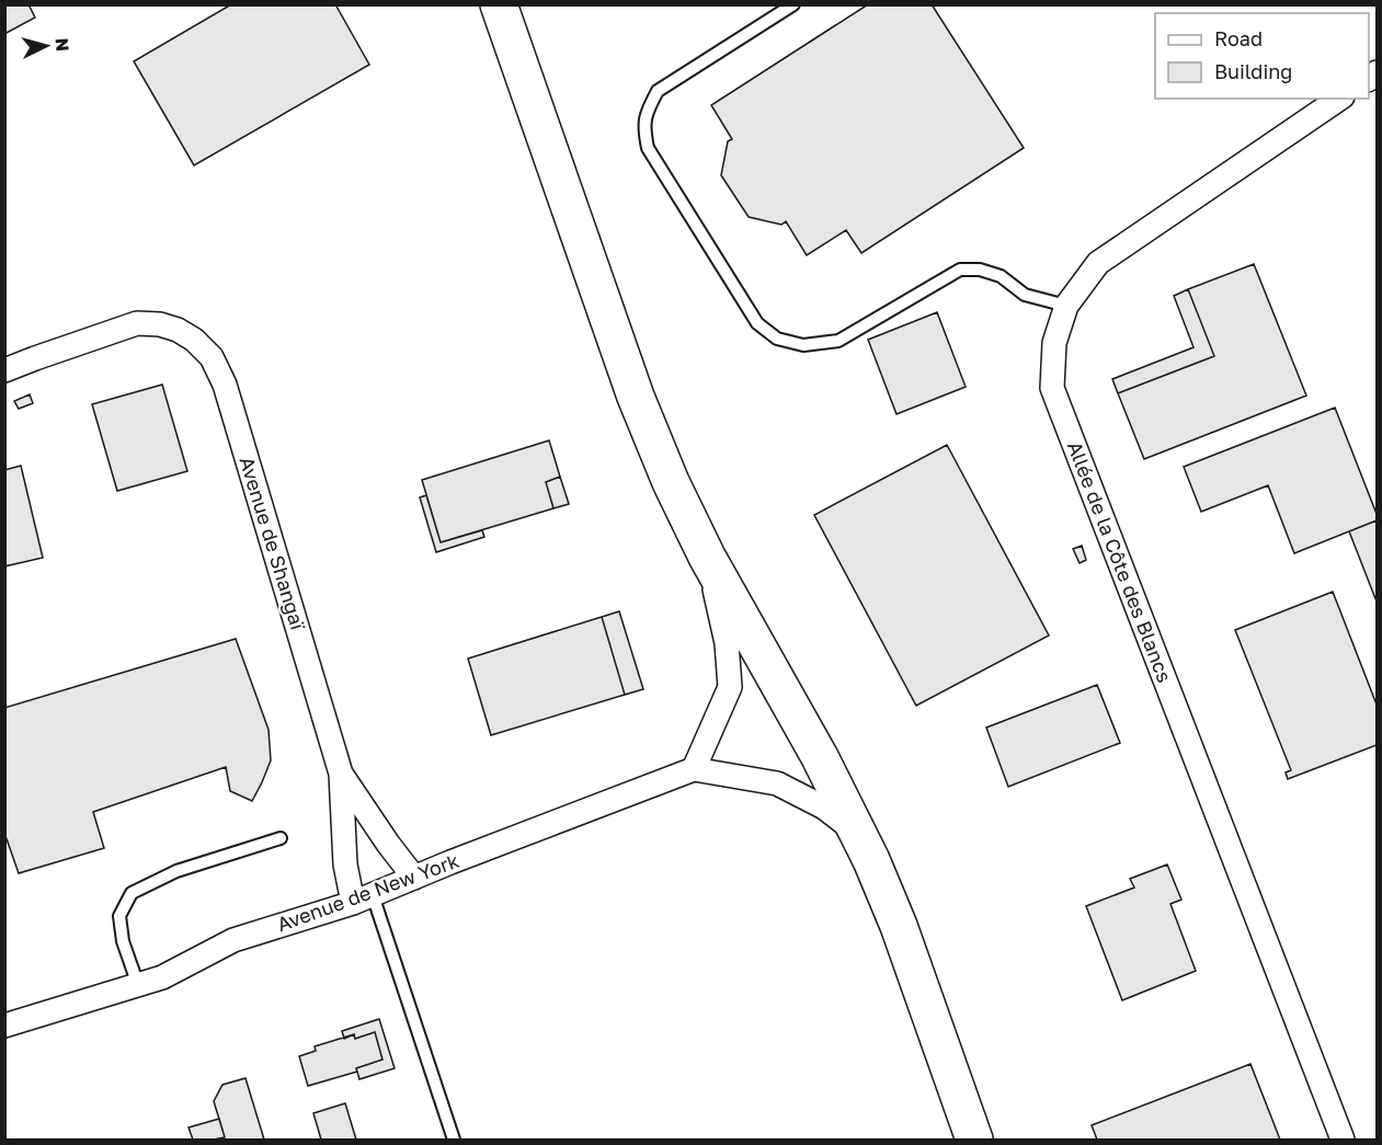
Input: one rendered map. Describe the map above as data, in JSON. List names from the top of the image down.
{
  "streets": {
    "street": ["Avenue de Shangaï", "Allée de la Côte des Blancs", "Avenue de New York"]
  },
  "legend": ["Road", "Building"],
  "north": "right"
}
